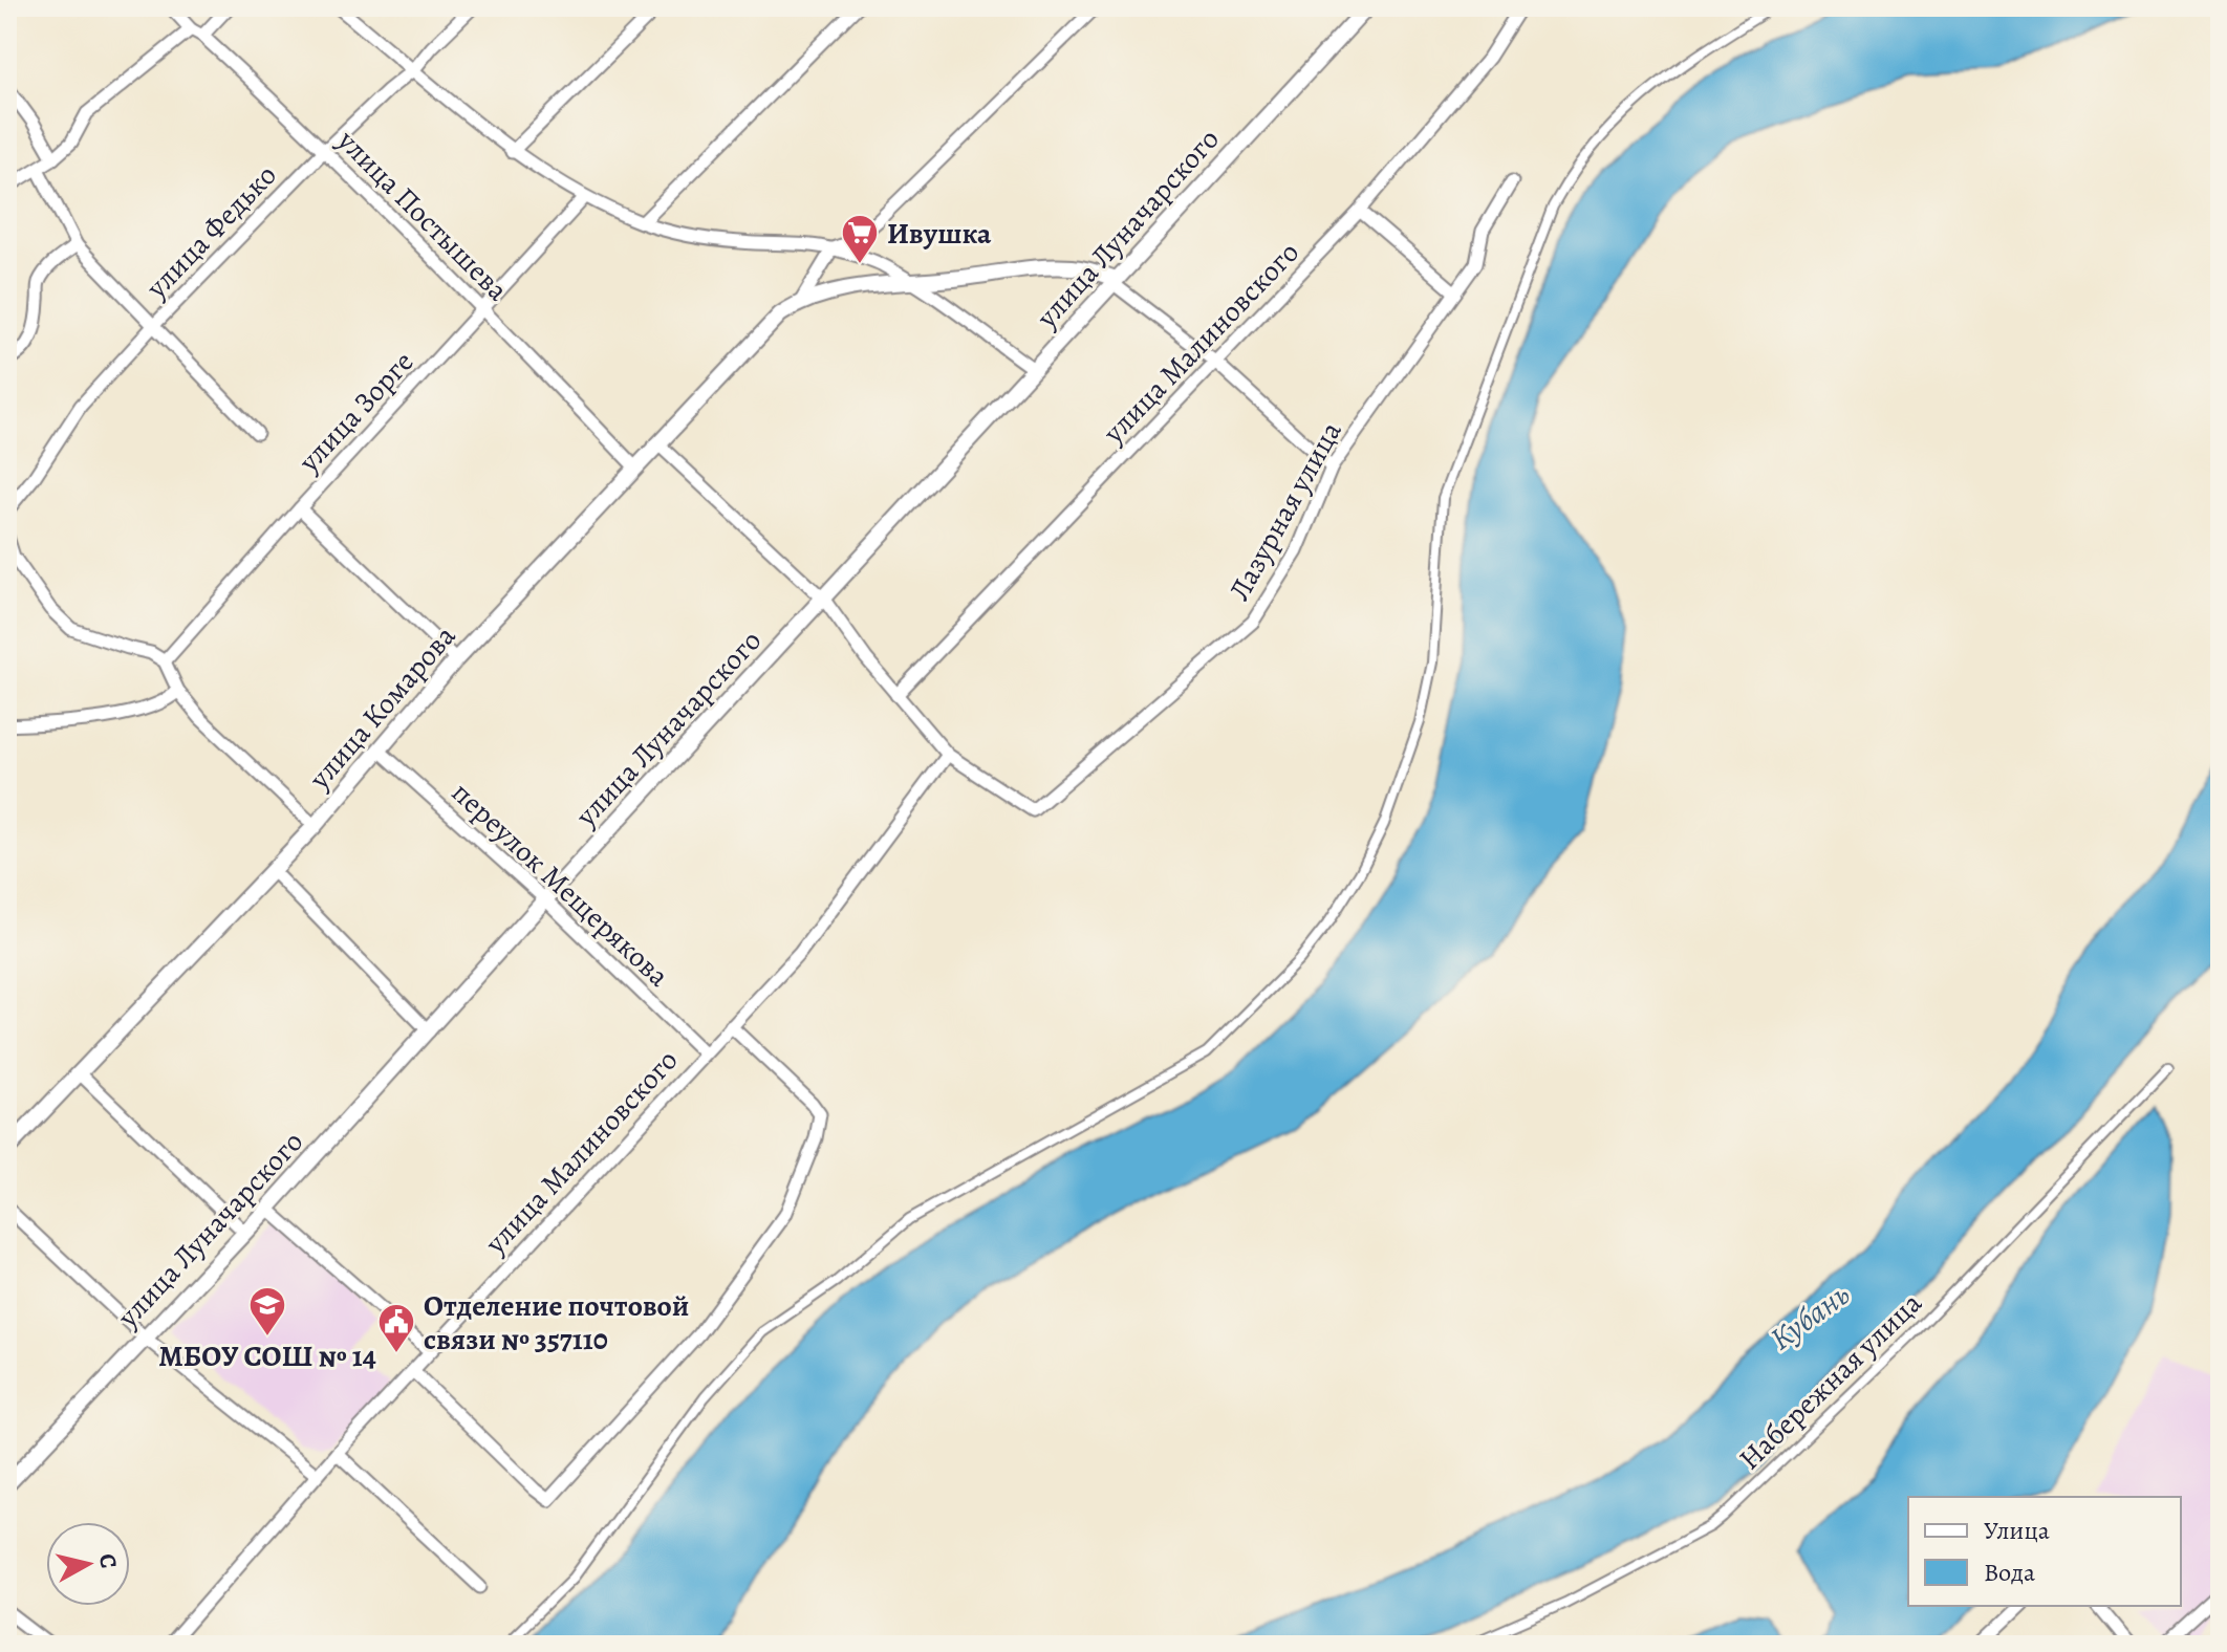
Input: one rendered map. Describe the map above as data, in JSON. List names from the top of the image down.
{
  "streets": {
    "street": [
      "улица Постышева",
      "улица Луначарского",
      "улица Федько",
      "улица Малиновского",
      "улица Зорге",
      "Лазурная улица",
      "улица Комарова",
      "переулок Мещерякова",
      "Набережная улица"
    ]
  },
  "crossings": [
    ["улица Постышева", "улица Федько"],
    ["улица Постышева", "улица Зорге"],
    ["улица Постышева", "улица Комарова"],
    ["улица Луначарского", "улица Комарова"],
    ["улица Луначарского", "переулок Мещерякова"],
    ["улица Малиновского", "Лазурная улица"],
    ["улица Малиновского", "переулок Мещерякова"],
    ["улица Комарова", "переулок Мещерякова"]
  ],
  "water": ["Кубань"],
  "places": {
    "supermarket": ["Ивушка"],
    "school or university": ["МБОУ СОШ № 14"],
    "public building": ["Отделение почтовой связи № 357110"]
  },
  "legend": ["Улица", "Вода"],
  "north": "right"
}
